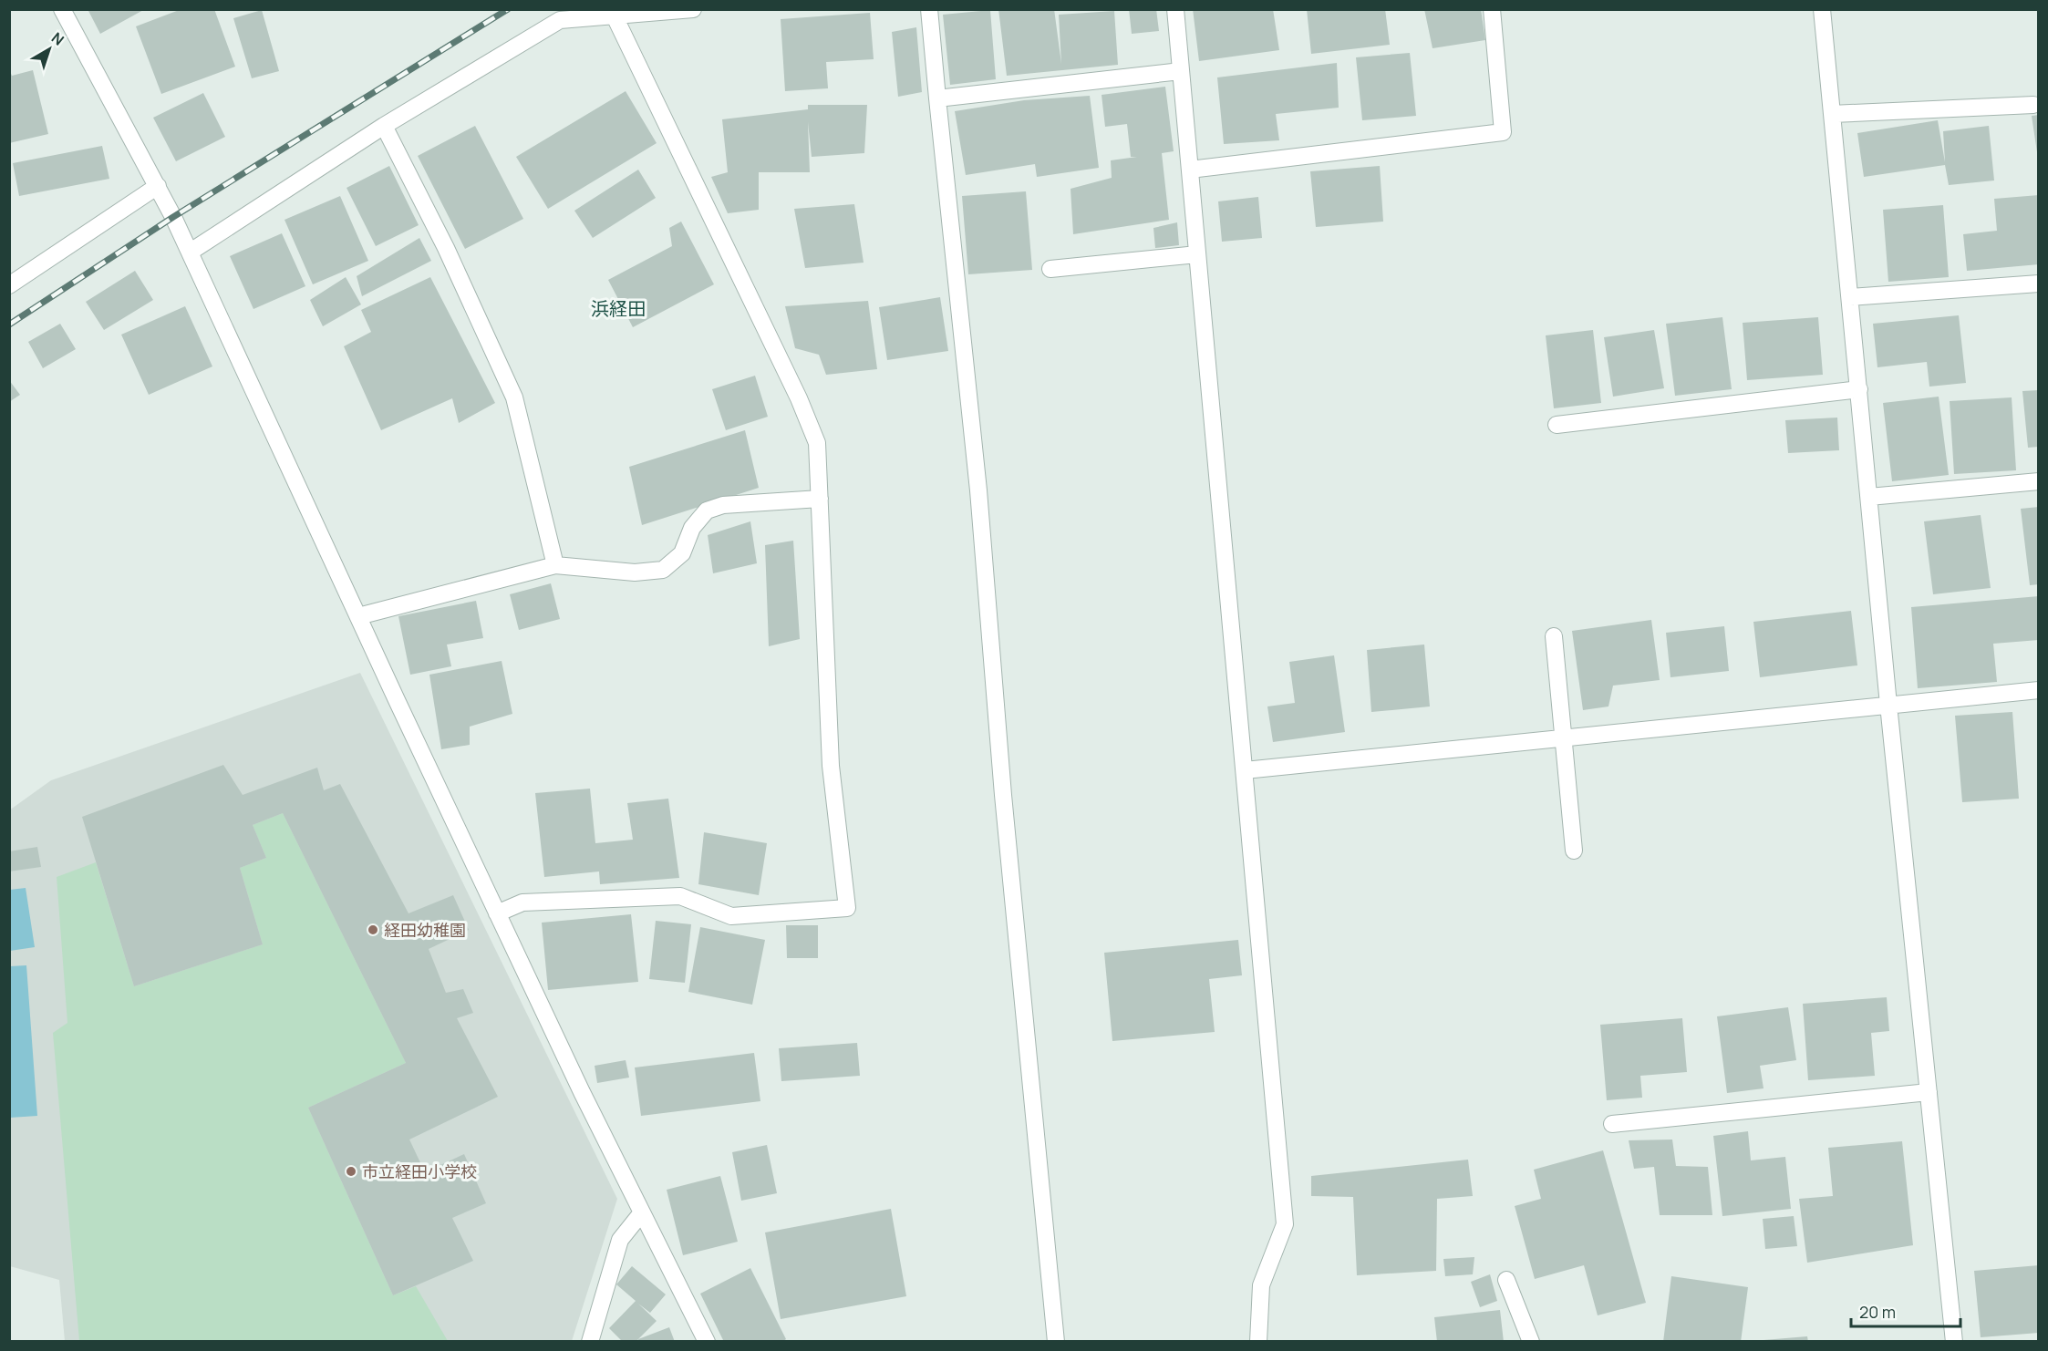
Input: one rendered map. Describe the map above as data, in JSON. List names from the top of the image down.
{
  "districts": ["浜経田"],
  "places": ["経田幼稚園", "市立経田小学校"],
  "scale_bar": "20 m",
  "north": "top right"
}
